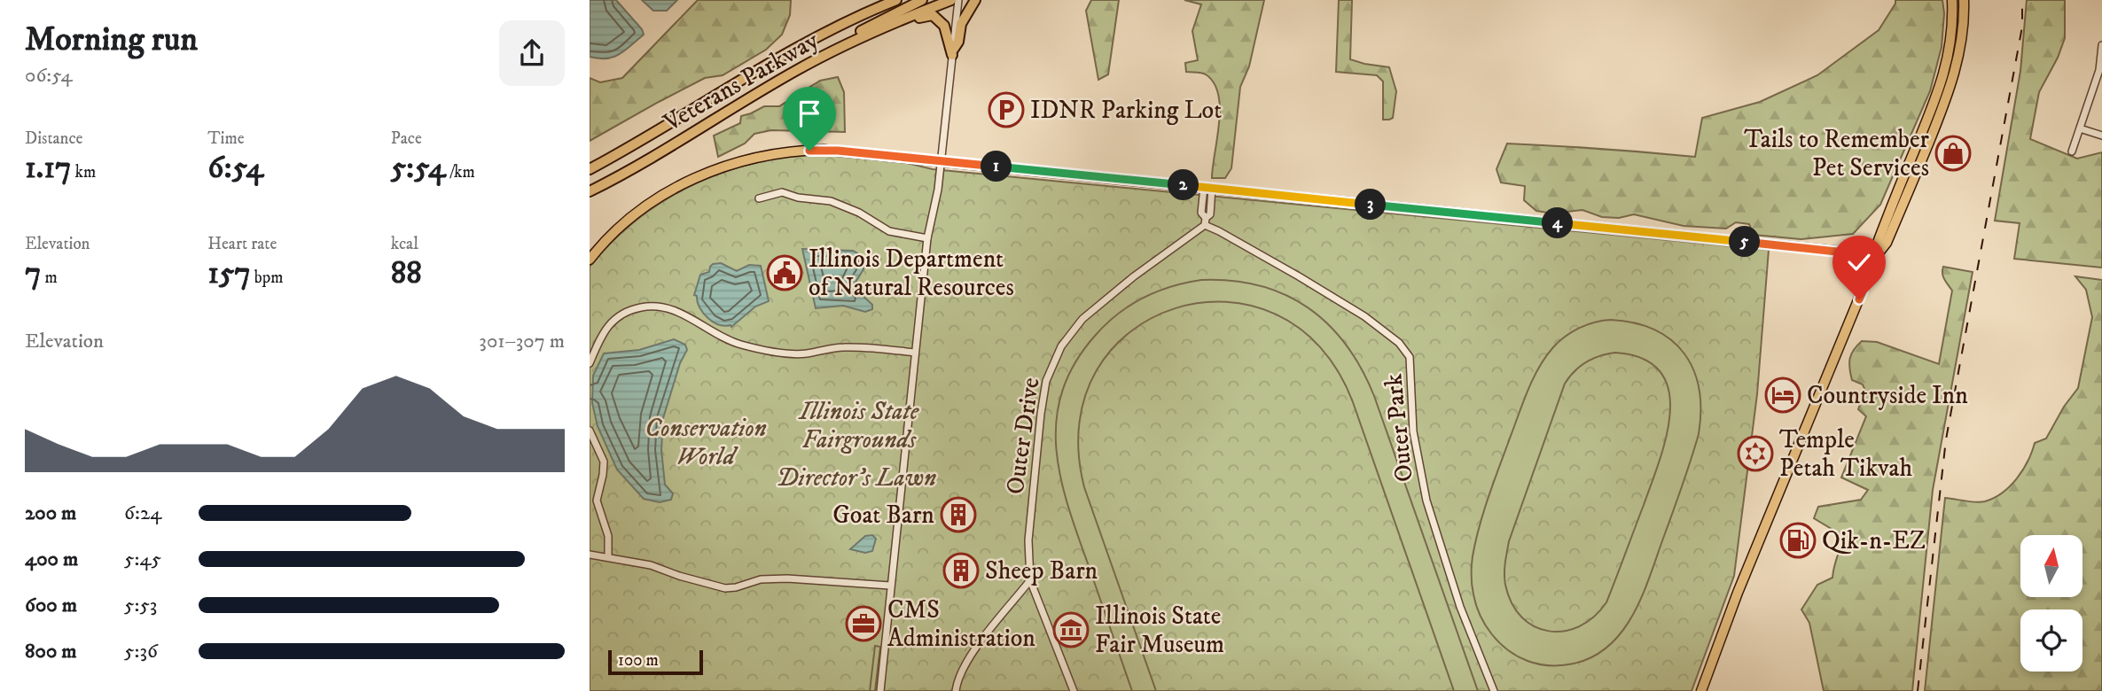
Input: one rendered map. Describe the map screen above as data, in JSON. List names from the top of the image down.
{
  "streets": {
    "highway": ["Veterans Parkway"],
    "street": ["Outer Park", "Outer Drive"]
  },
  "crossings": [
    ["Outer Park", "Outer Drive"]
  ],
  "parks": ["Illinois State Fairgrounds", "Conservation World", "Director's Lawn"],
  "places": {
    "parking": ["IDNR Parking Lot"],
    "shop": ["Tails to Remember Pet Services"],
    "public building": ["Illinois Department of Natural Resources"],
    "hotel": ["Countryside Inn"],
    "synagogue": ["Temple Petah Tikvah"],
    "building": ["Goat Barn", "Sheep Barn"],
    "fuel station": ["Qik-n-EZ"],
    "office": ["CMS Administration"],
    "museum": ["Illinois State Fair Museum"]
  },
  "scale_bar": "100 m",
  "north": "top",
  "page": {
    "heading": ["Morning run", "06:54"],
    "stats": [
      ["Distance", "1.17 km"],
      ["Time", "6:54"],
      ["Pace", "5:54 /km"],
      ["Elevation", "7 m"],
      ["Heart rate", "157 bpm"],
      ["kcal", "88"]
    ],
    "pins": [
      "1",
      "2",
      "3",
      "4",
      "5"
    ],
    "chart": ["Elevation", "301–307 m"],
    "list": [
      {
        "name": "200 m",
        "note": "6:24"
      },
      {
        "name": "400 m",
        "note": "5:45"
      },
      {
        "name": "600 m",
        "note": "5:53"
      },
      {
        "name": "800 m",
        "note": "5:36"
      }
    ],
    "scale": "100 m"
  }
}
